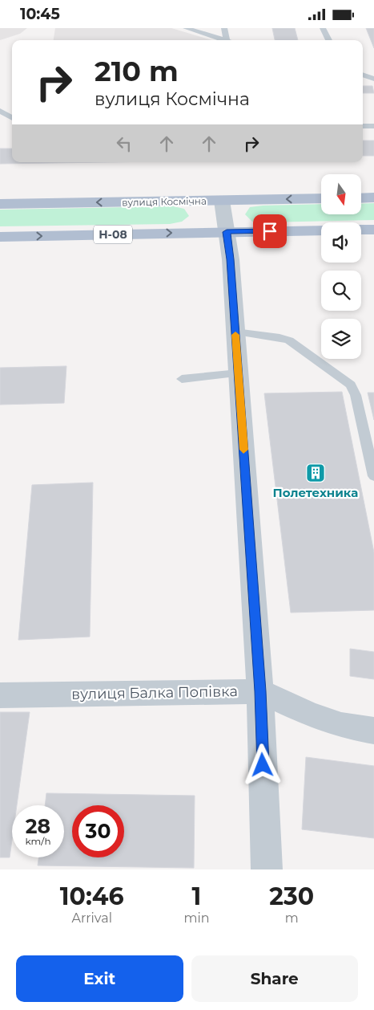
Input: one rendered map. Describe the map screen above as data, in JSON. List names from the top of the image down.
{
  "streets": {
    "main road": ["вулиця Космічна", "Н-08"],
    "street": ["вулиця Балка Попівка"]
  },
  "places": {
    "building": ["Полетехника"]
  },
  "north": "bottom",
  "page": {
    "status": "10:45",
    "turn": ["210 m", "вулиця Космічна"],
    "speed": "28 km/h",
    "limit": "30",
    "eta": [
      "10:46",
      "Arrival",
      "1",
      "min",
      "230",
      "m"
    ],
    "buttons": ["Exit", "Share"]
  }
}
